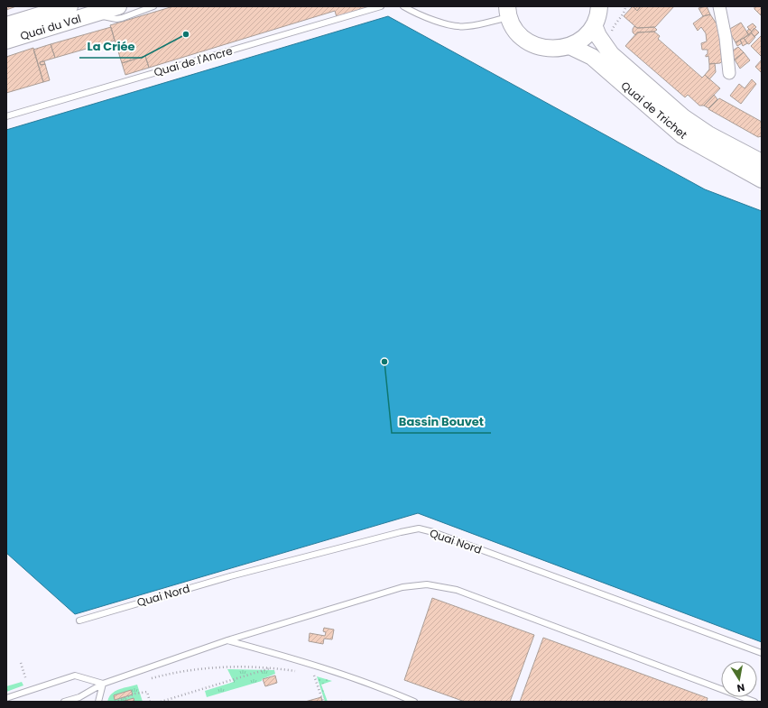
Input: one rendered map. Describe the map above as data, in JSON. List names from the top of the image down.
{
  "streets": {
    "main road": ["Quai du Val", "Quai de Trichet"],
    "lane": ["Quai de l'Ancre", "Quai Nord"]
  },
  "places": ["La Criée", "Bassin Bouvet"],
  "north": "bottom"
}
